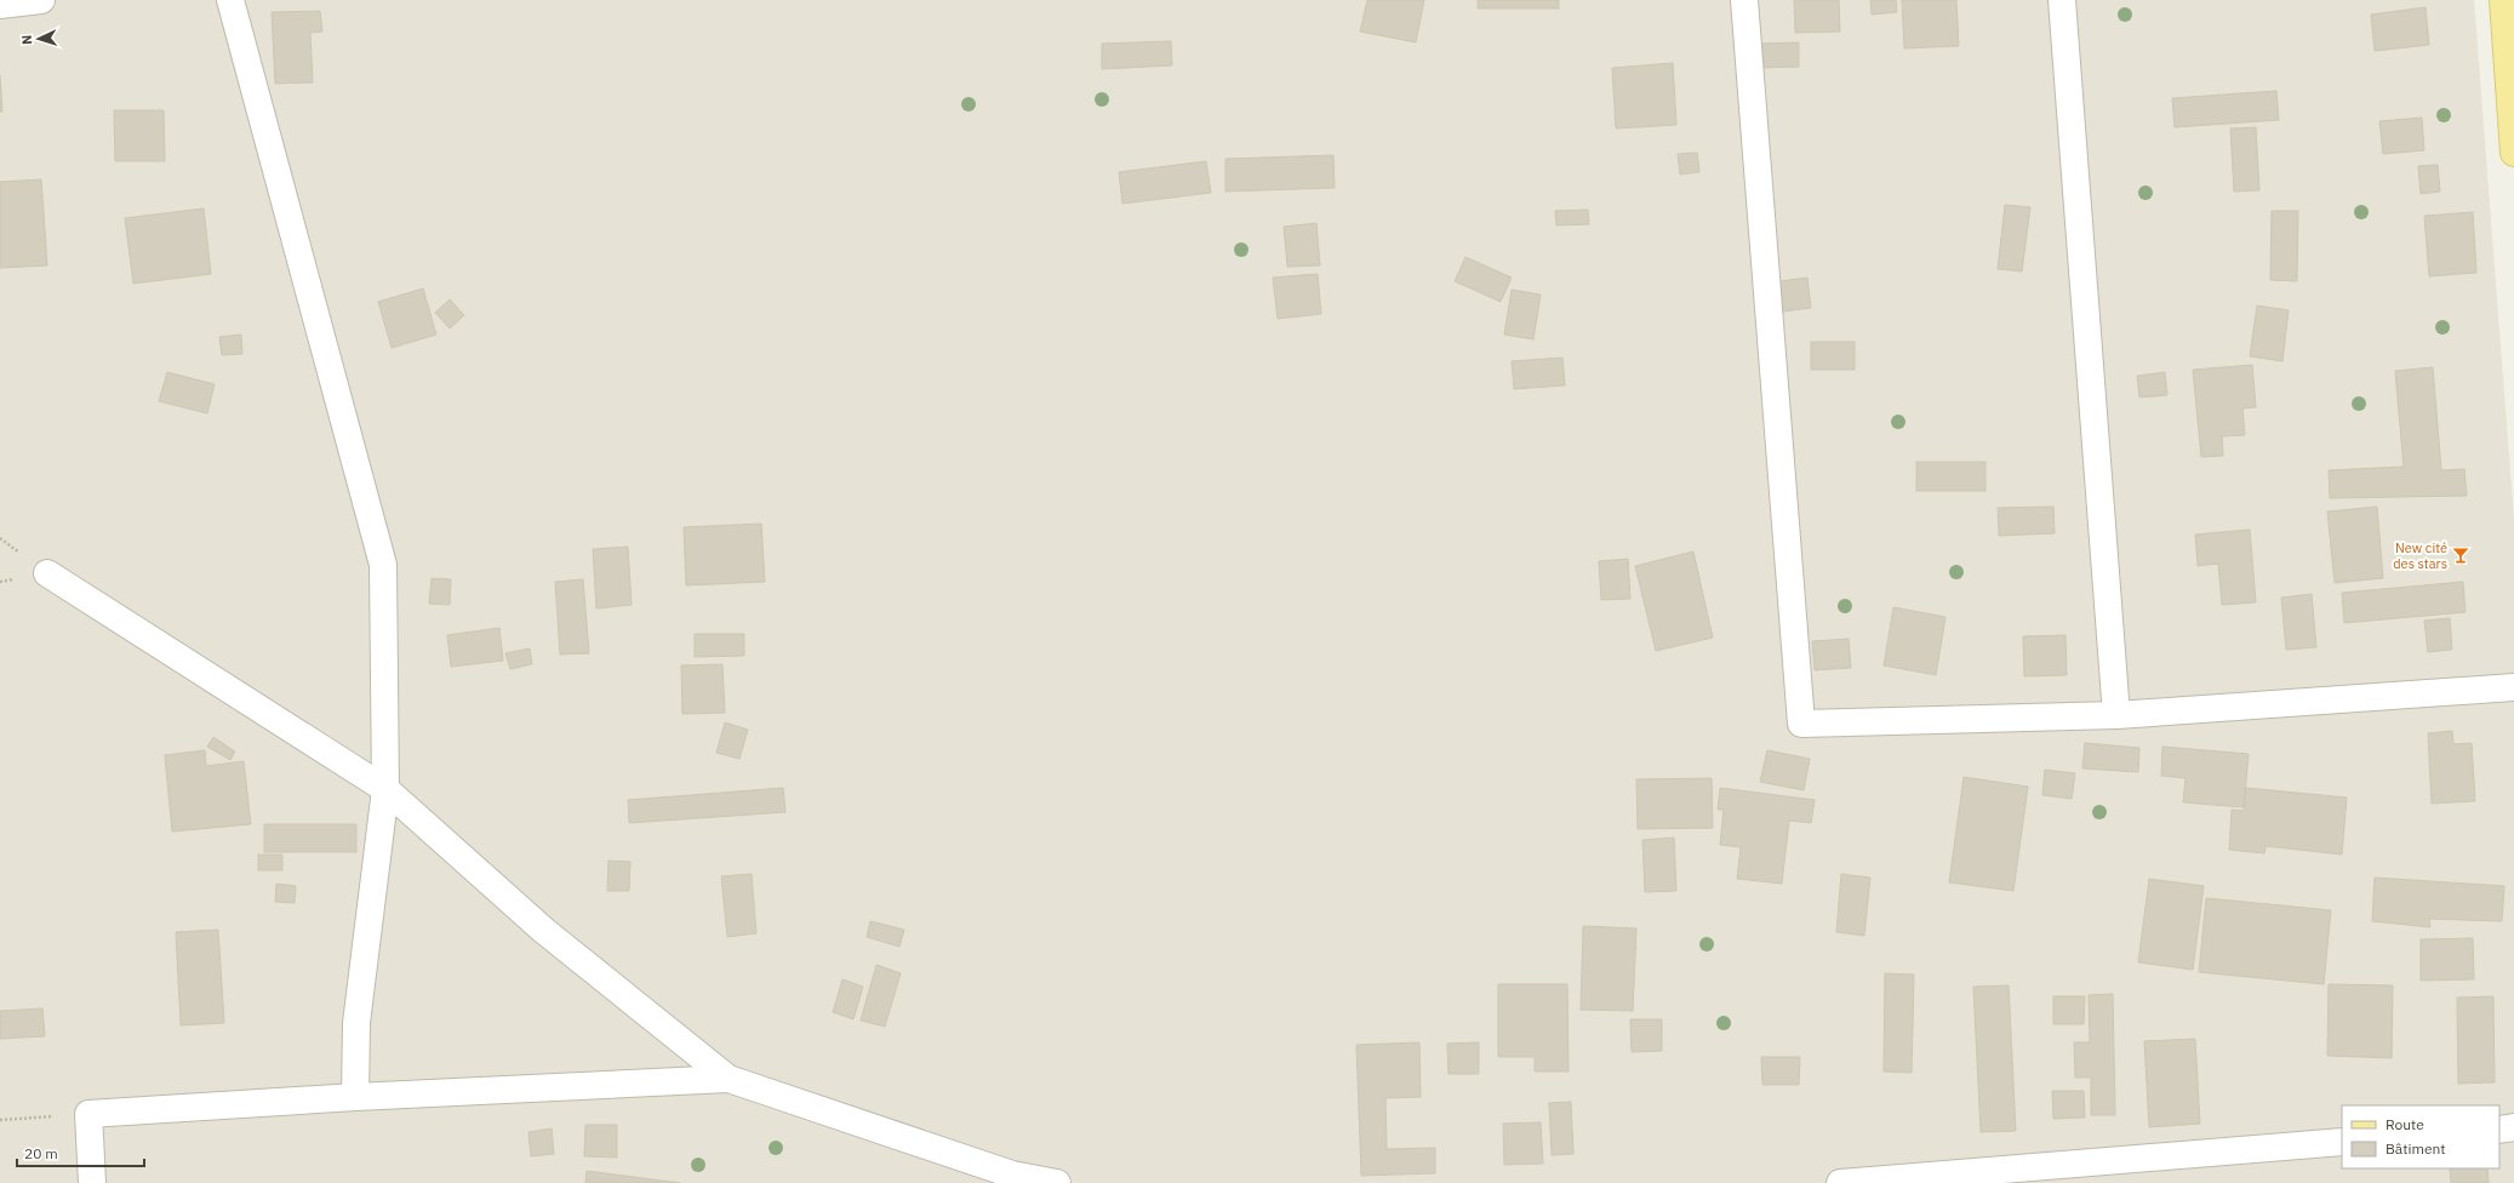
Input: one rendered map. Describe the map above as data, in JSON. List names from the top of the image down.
{
  "places": {
    "bar": ["New cité des stars"]
  },
  "legend": ["Route", "Bâtiment"],
  "scale_bar": "20 m",
  "north": "left"
}
